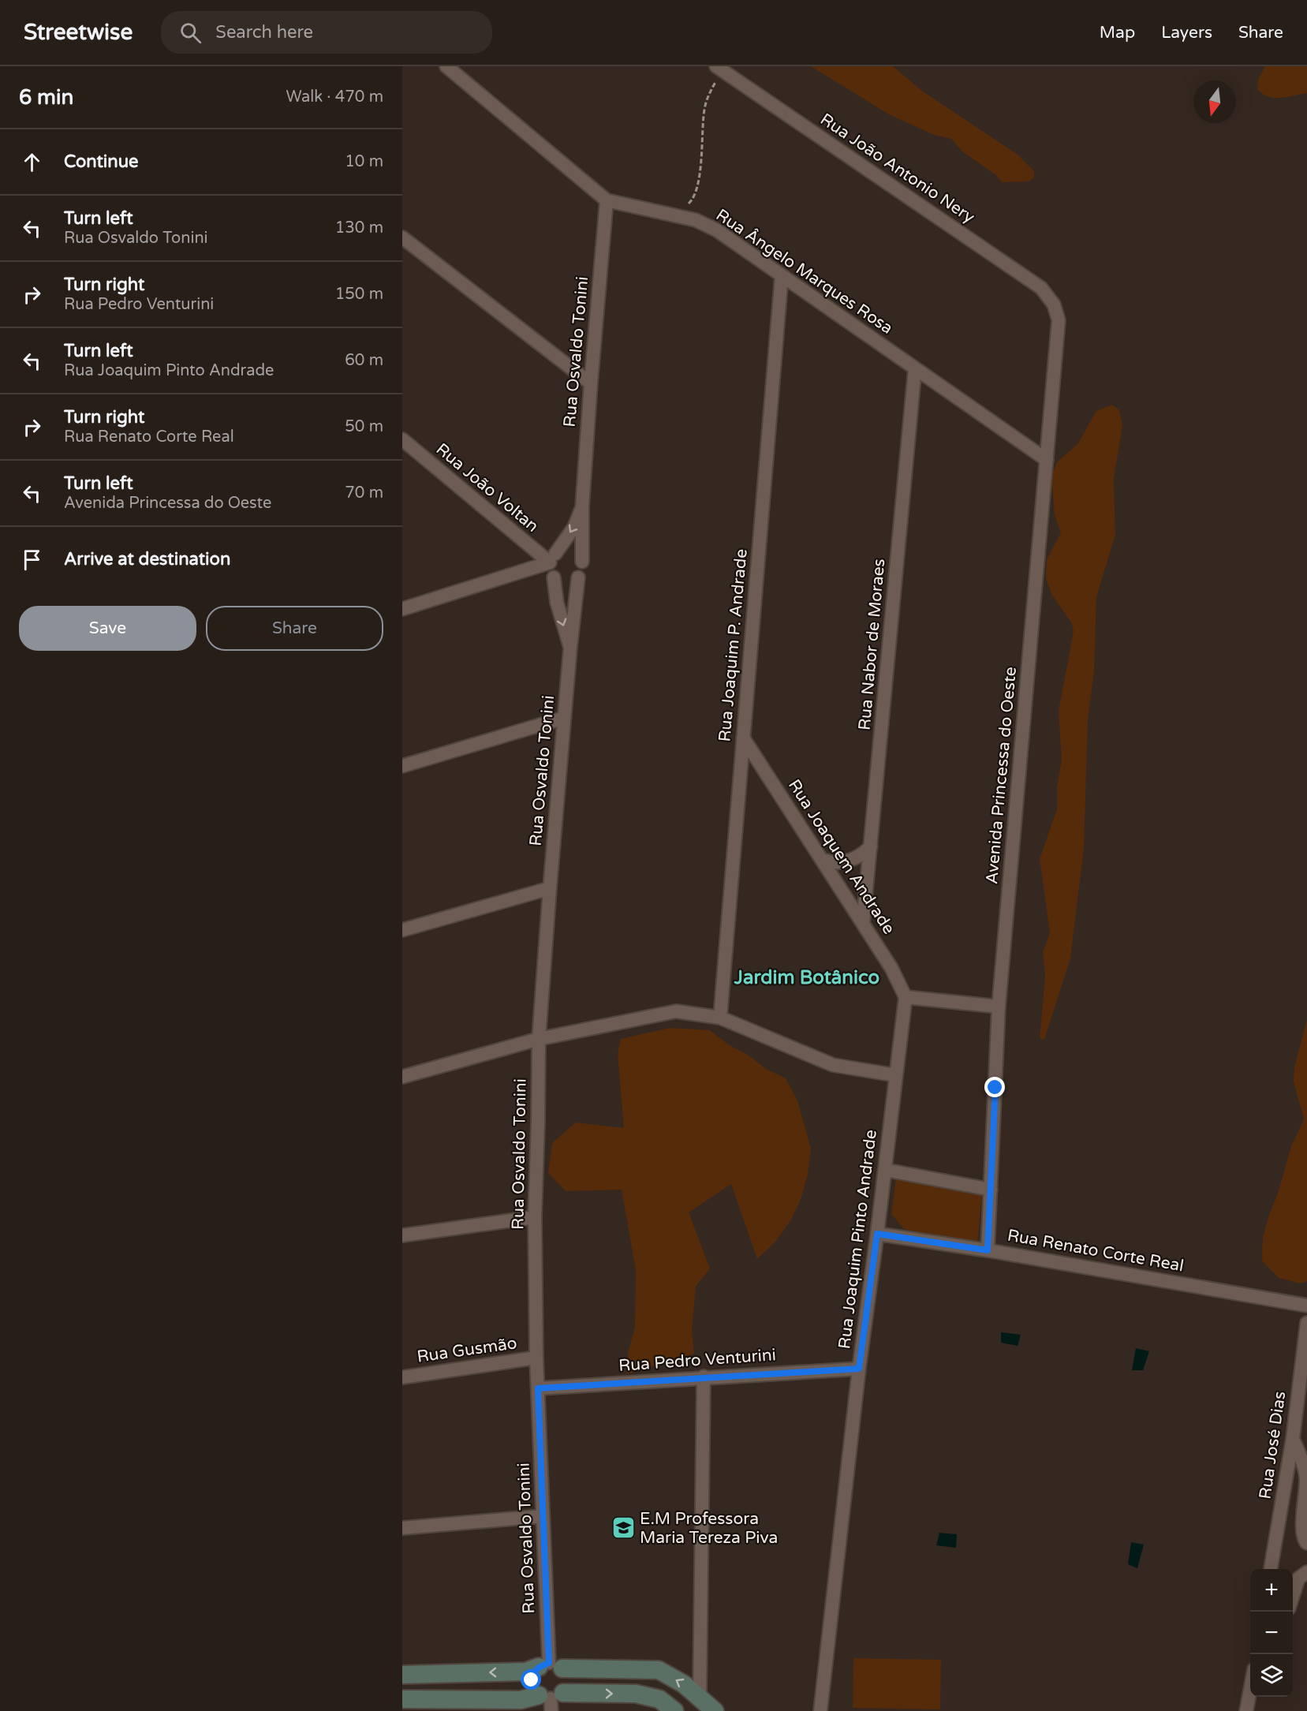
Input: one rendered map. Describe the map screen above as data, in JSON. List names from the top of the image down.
{
  "streets": {
    "street": [
      "Rua João Antonio Nery",
      "Rua Ângelo Marques Rosa",
      "Rua Osvaldo Tonini",
      "Rua João Voltan",
      "Rua Nabor de Moraes",
      "Rua Joaquim P. Andrade",
      "Avenida Princessa do Oeste",
      "Rua Joaquem Andrade",
      "Rua Joaquim Pinto Andrade",
      "Rua Renato Corte Real",
      "Rua Gusmão",
      "Rua Pedro Venturini",
      "Rua José Dias"
    ]
  },
  "crossings": [
    ["Rua João Antonio Nery", "Avenida Princessa do Oeste"],
    ["Rua Ângelo Marques Rosa", "Rua Osvaldo Tonini"],
    ["Rua Ângelo Marques Rosa", "Rua Nabor de Moraes"],
    ["Rua Ângelo Marques Rosa", "Rua Joaquim P. Andrade"],
    ["Rua Ângelo Marques Rosa", "Avenida Princessa do Oeste"],
    ["Rua Osvaldo Tonini", "Rua João Voltan"],
    ["Rua Osvaldo Tonini", "Rua Gusmão"],
    ["Rua Osvaldo Tonini", "Rua Pedro Venturini"],
    ["Rua Nabor de Moraes", "Rua Joaquem Andrade"],
    ["Rua Joaquim P. Andrade", "Rua Joaquem Andrade"],
    ["Avenida Princessa do Oeste", "Rua Renato Corte Real"],
    ["Rua Joaquem Andrade", "Rua Joaquim Pinto Andrade"],
    ["Rua Joaquim Pinto Andrade", "Rua Renato Corte Real"],
    ["Rua Joaquim Pinto Andrade", "Rua Pedro Venturini"]
  ],
  "districts": ["Jardim Botânico"],
  "places": {
    "school or university": ["E.M Professora Maria Tereza Piva"]
  },
  "north": "bottom",
  "page": {
    "header": "Streetwise",
    "search": "Search here",
    "nav": ["Map", "Layers", "Share"],
    "heading": ["6 min", "Walk · 470 m"],
    "list": [
      ["Continue", "10 m"],
      ["Turn left", "Rua Osvaldo Tonini", "130 m"],
      ["Turn right", "Rua Pedro Venturini", "150 m"],
      ["Turn left", "Rua Joaquim Pinto Andrade", "60 m"],
      ["Turn right", "Rua Renato Corte Real", "50 m"],
      ["Turn left", "Avenida Princessa do Oeste", "70 m"],
      "Arrive at destination"
    ],
    "buttons": ["Save", "Share"],
    "map_buttons": ["+", "−"]
  }
}
